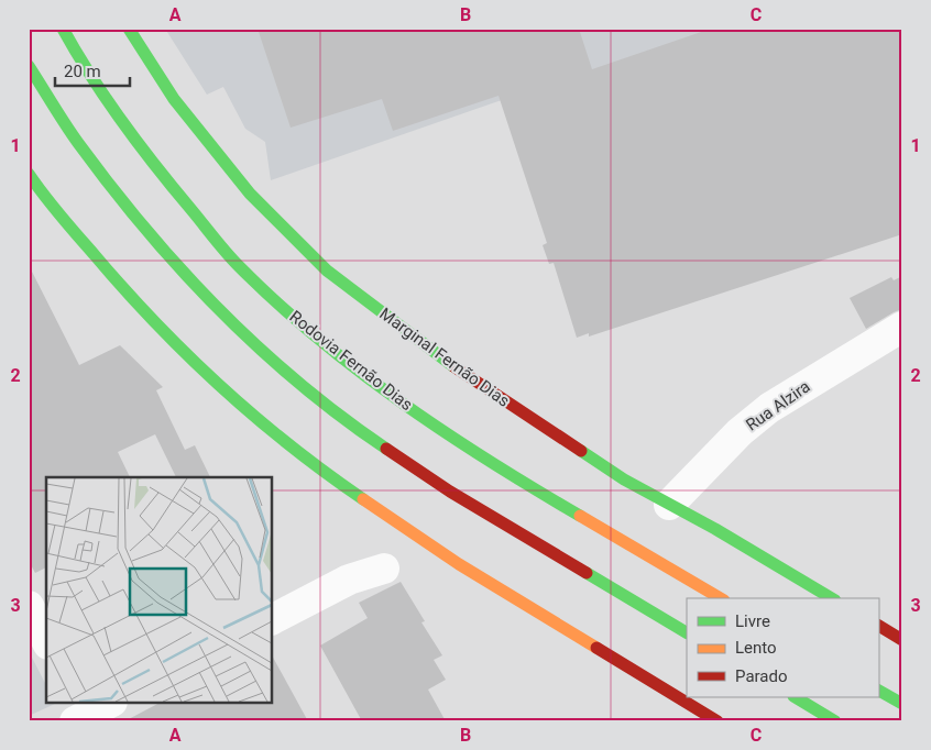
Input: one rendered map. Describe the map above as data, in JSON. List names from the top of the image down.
{
  "streets": {
    "highway": ["Marginal Fernão Dias", "Rodovia Fernão Dias"],
    "street": ["Rua Alzira"]
  },
  "crossings": [
    ["Marginal Fernão Dias", "Rua Alzira"]
  ],
  "legend": ["Livre", "Lento", "Parado"],
  "scale_bar": "20 m",
  "grid": {
    "columns": ["A", "B", "C"],
    "rows": ["1", "2", "3"]
  }
}
